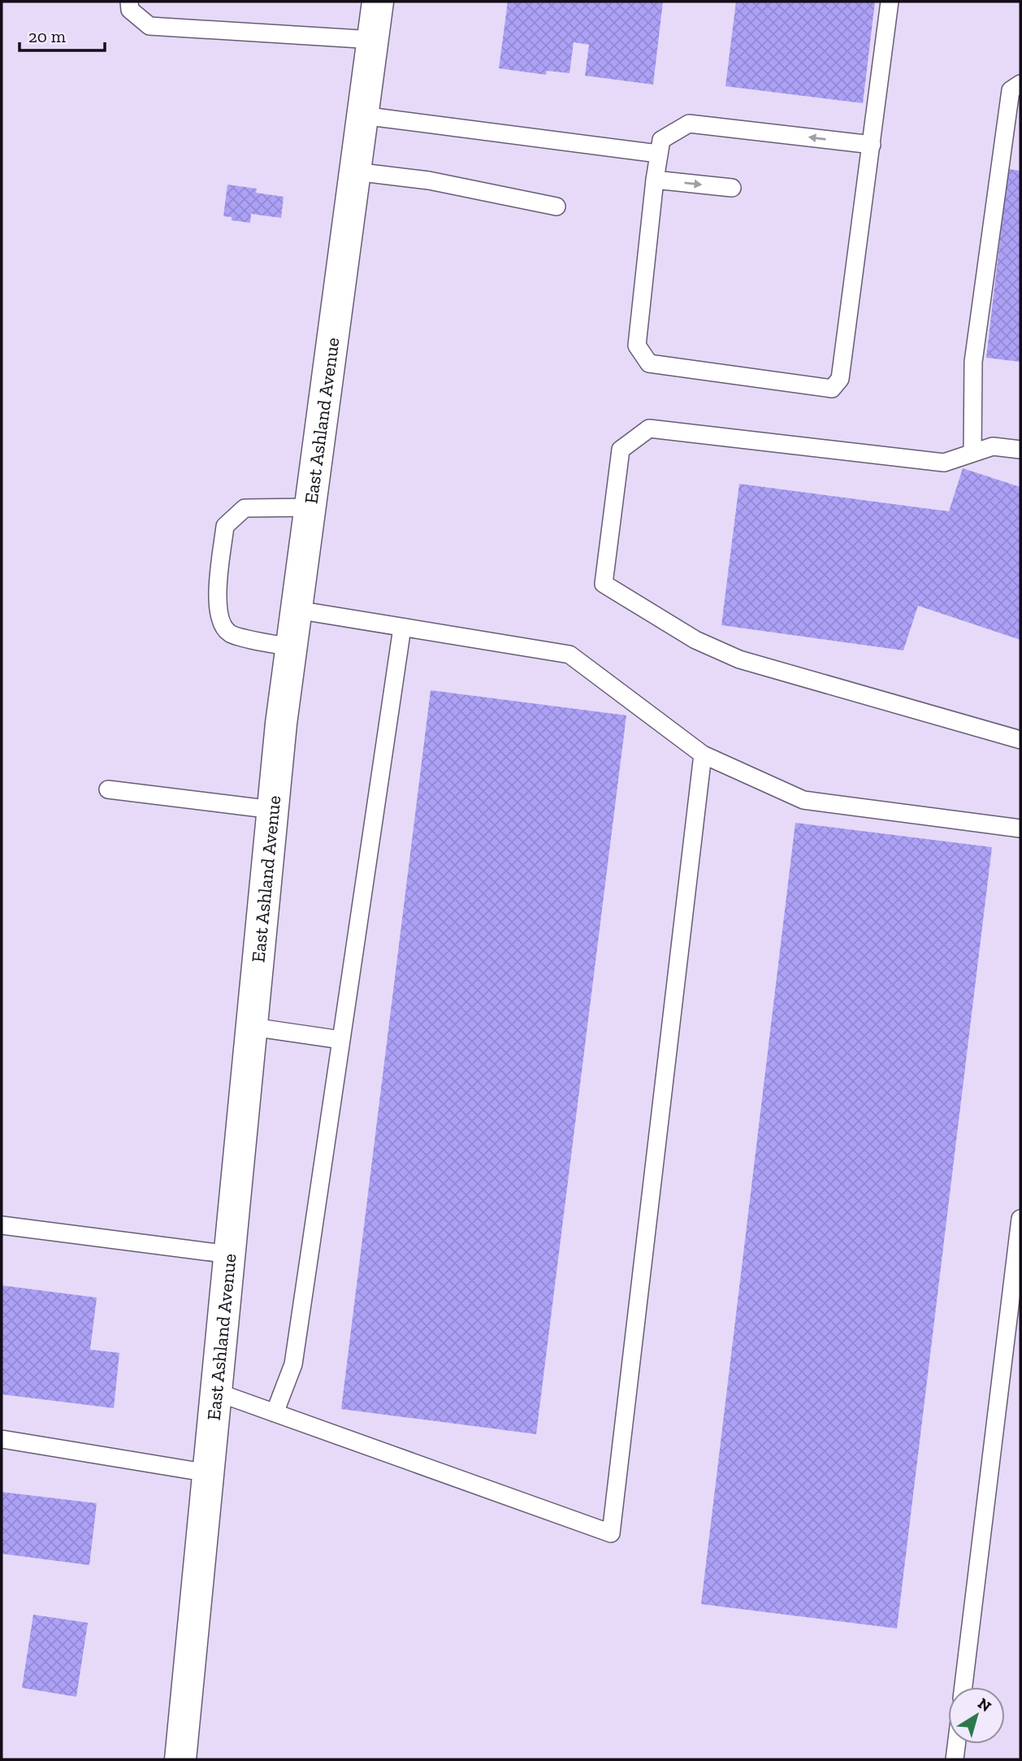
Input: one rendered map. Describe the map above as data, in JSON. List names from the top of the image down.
{
  "streets": {
    "street": ["East Ashland Avenue"]
  },
  "scale_bar": "20 m",
  "north": "top right"
}
